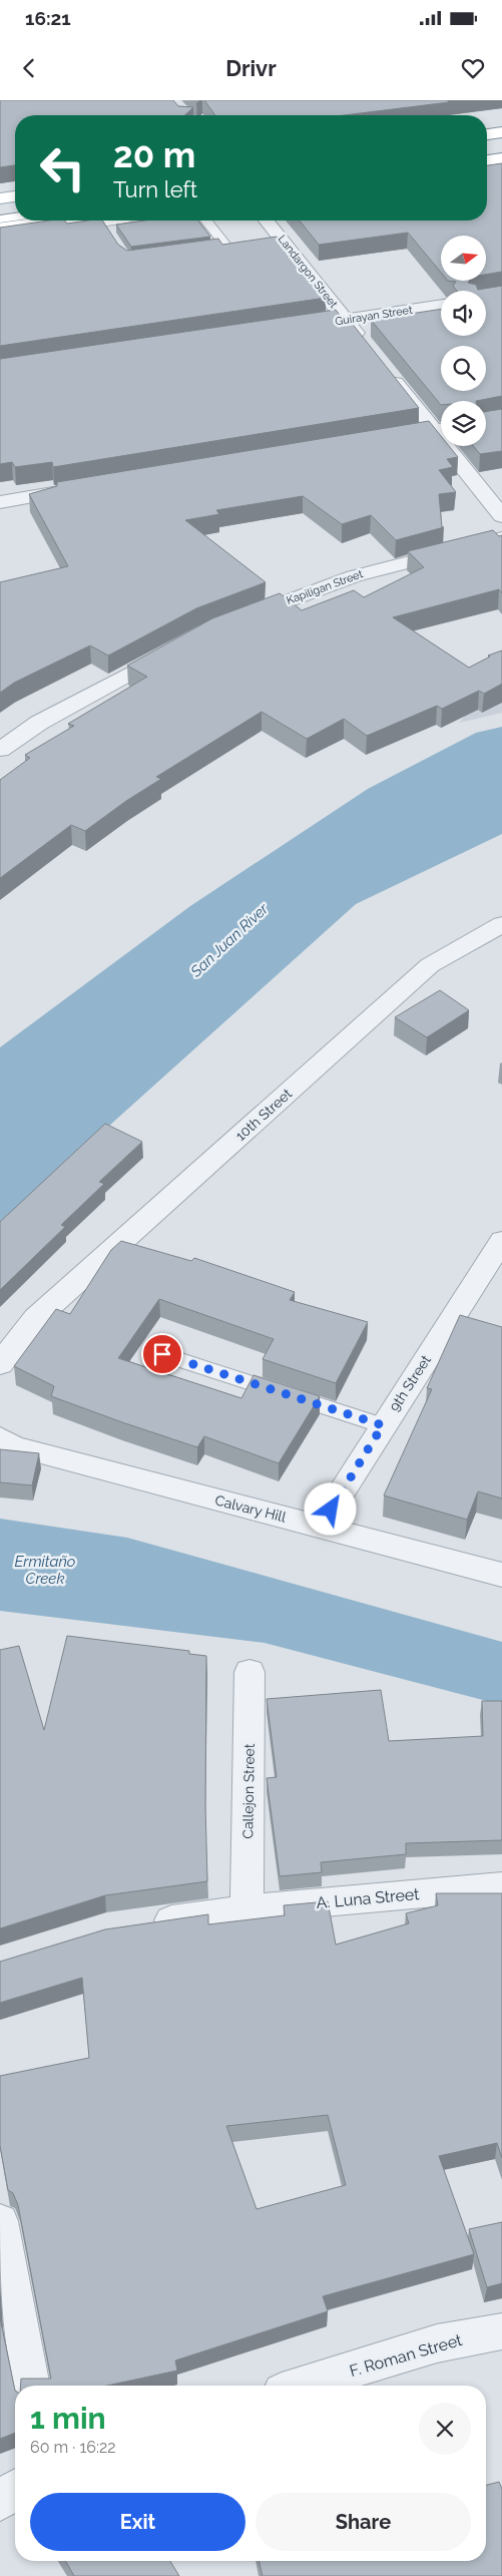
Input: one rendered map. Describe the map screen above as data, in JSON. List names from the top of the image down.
{
  "streets": {
    "street": [
      "Landargon Street",
      "Guirayan Street",
      "Kapiligan Street",
      "10th Street",
      "9th Street",
      "Calvary Hill",
      "Callejon Street",
      "A. Luna Street",
      "F. Roman Street"
    ]
  },
  "crossings": [
    ["Landargon Street", "Guirayan Street"],
    ["9th Street", "Calvary Hill"],
    ["Callejon Street", "A. Luna Street"]
  ],
  "water": ["San Juan River", "Ermitaño Creek"],
  "north": "right",
  "page": {
    "status": "16:21",
    "header": "Drivr",
    "turn": ["20 m", "Turn left"],
    "heading": ["1 min", "60 m · 16:22"],
    "buttons": ["Exit", "Share"]
  }
}
